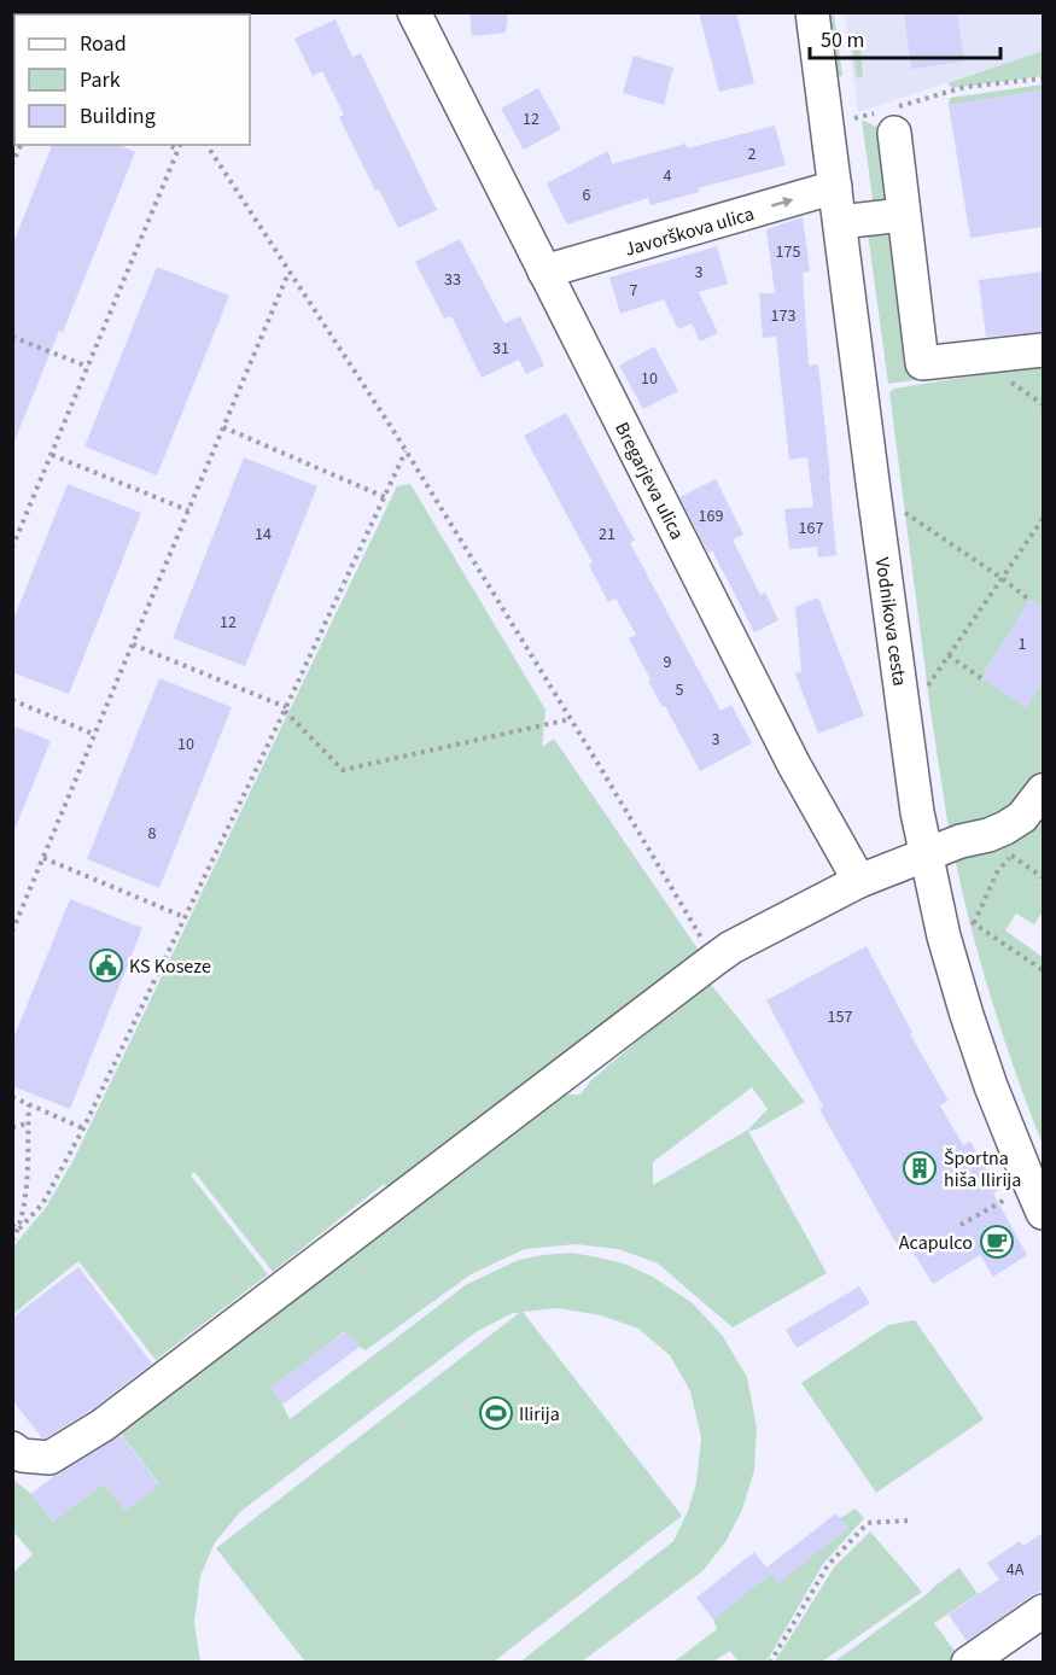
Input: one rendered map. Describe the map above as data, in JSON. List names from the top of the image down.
{
  "streets": {
    "street": ["Javorškova ulica", "Bregarjeva ulica", "Vodnikova cesta"]
  },
  "crossings": [
    ["Javorškova ulica", "Bregarjeva ulica"],
    ["Javorškova ulica", "Vodnikova cesta"]
  ],
  "one_way": ["Javorškova ulica"],
  "places": {
    "public building": ["KS Koseze"],
    "building": ["Športna hiša Ilirija"],
    "cafe": ["Acapulco"],
    "sports": ["Ilirija"]
  },
  "house_numbers": [
    "12",
    "2",
    "4",
    "6",
    "175",
    "3",
    "33",
    "7",
    "173",
    "31",
    "10",
    "169",
    "167",
    "14",
    "21",
    "12",
    "1",
    "9",
    "5",
    "3",
    "10",
    "8",
    "157",
    "4A"
  ],
  "legend": ["Road", "Park", "Building"],
  "scale_bar": "50 m"
}
